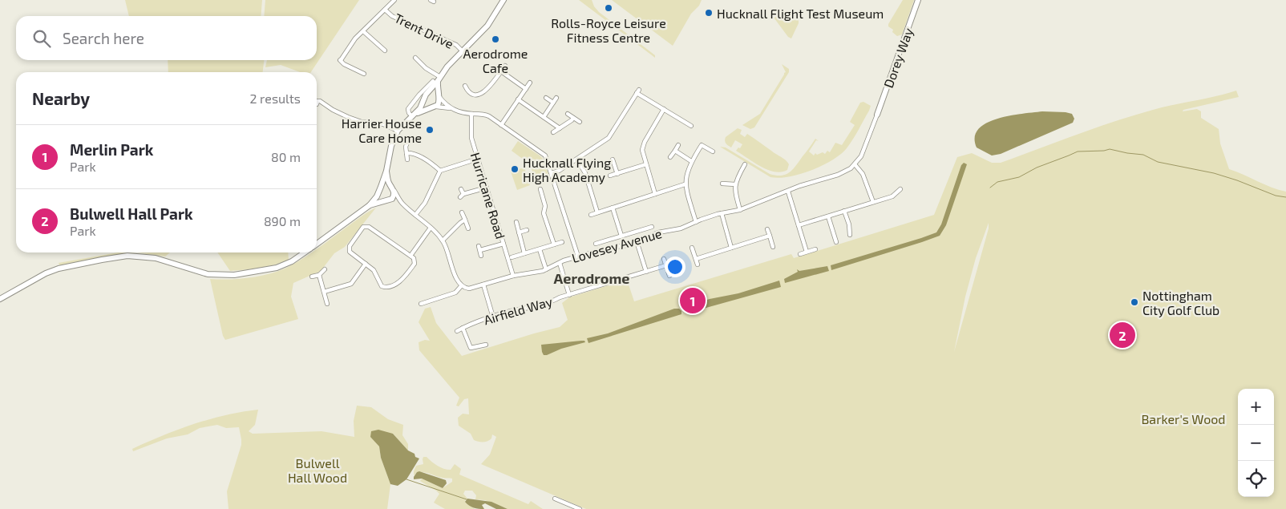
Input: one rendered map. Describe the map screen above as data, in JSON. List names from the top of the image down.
{
  "streets": {
    "main road": ["Dorey Way"],
    "street": [
      "Trent Drive",
      "Hurricane Road",
      "Lovesey Avenue",
      "Airfield Way"
    ]
  },
  "crossings": [
    ["Hurricane Road", "Lovesey Avenue"]
  ],
  "districts": ["Aerodrome"],
  "parks": ["Barker's Wood", "Bulwell Hall Wood"],
  "places": [
    "Rolls-Royce Leisure Fitness Centre",
    "Hucknall Flight Test Museum",
    "Aerodrome Cafe",
    "Harrier House Care Home",
    "Hucknall Flying High Academy",
    "Nottingham City Golf Club"
  ],
  "page": {
    "search": "Search here",
    "heading": ["Nearby", "2 results"],
    "list": [
      {
        "mark": "1",
        "name": "Merlin Park",
        "note": "Park",
        "value": "80 m"
      },
      {
        "mark": "2",
        "name": "Bulwell Hall Park",
        "note": "Park",
        "value": "890 m"
      }
    ],
    "pins": ["1", "2"],
    "map_buttons": ["+", "−"]
  }
}
